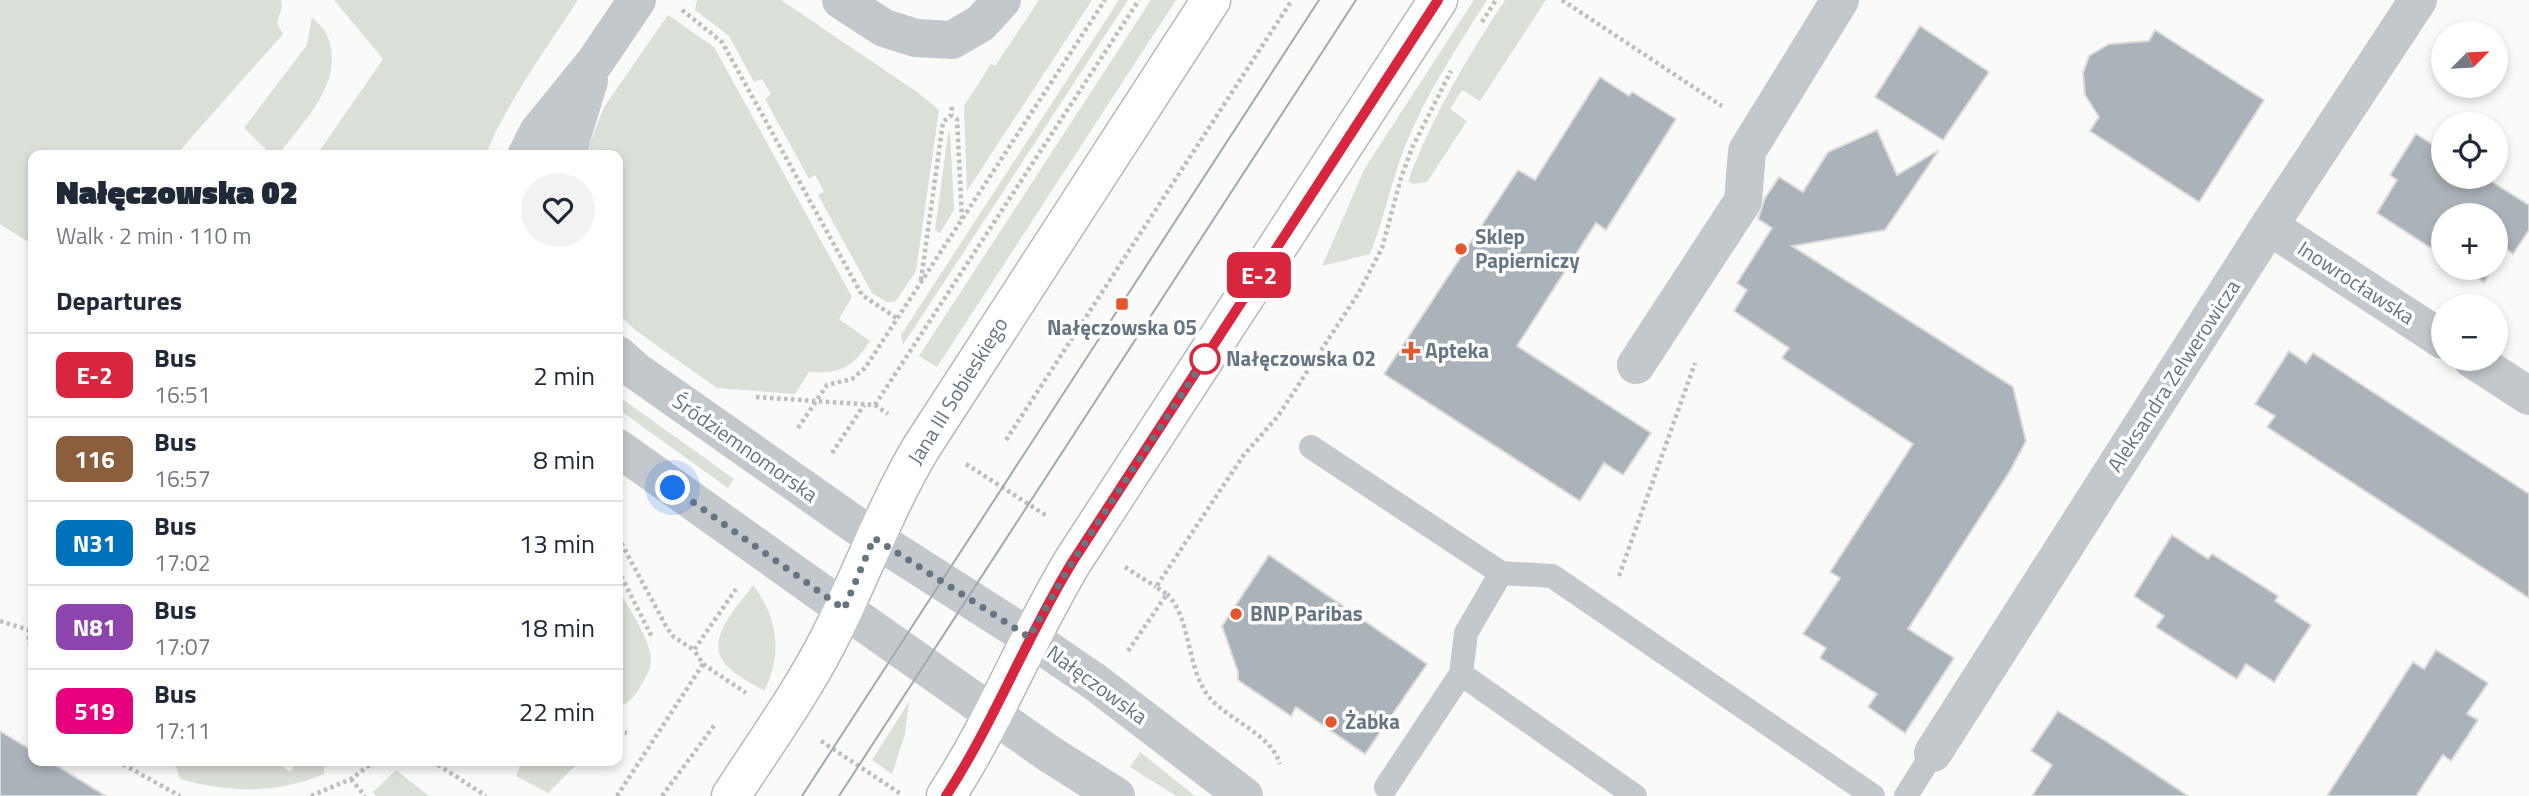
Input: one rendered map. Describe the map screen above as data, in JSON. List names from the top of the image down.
{
  "streets": {
    "main road": ["Jana III Sobieskiego"],
    "street": [
      "Inowrocławska",
      "Aleksandra Zelwerowicza",
      "Śródziemnomorska",
      "Nałęczowska"
    ]
  },
  "crossings": [
    ["Inowrocławska", "Aleksandra Zelwerowicza"],
    ["Jana III Sobieskiego", "Śródziemnomorska"],
    ["Jana III Sobieskiego", "Nałęczowska"],
    ["Śródziemnomorska", "Nałęczowska"]
  ],
  "places": {
    "other": [
      "Sklep Papierniczy",
      "Nałęczowska 02",
      "BNP Paribas",
      "Żabka"
    ],
    "transit": ["Nałęczowska 05"],
    "health": ["Apteka"]
  },
  "lines": ["bus line E-2"],
  "north": "top right",
  "page": {
    "on_map": "E-2",
    "map_buttons": ["+", "−"],
    "heading": [
      ["Nałęczowska 02", "Walk · 2 min · 110 m"],
      "Departures"
    ],
    "list": [
      {
        "mark": "E-2",
        "name": "Bus",
        "note": "16:51",
        "value": "2 min"
      },
      {
        "mark": "116",
        "name": "Bus",
        "note": "16:57",
        "value": "8 min"
      },
      {
        "mark": "N31",
        "name": "Bus",
        "note": "17:02",
        "value": "13 min"
      },
      {
        "mark": "N81",
        "name": "Bus",
        "note": "17:07",
        "value": "18 min"
      },
      {
        "mark": "519",
        "name": "Bus",
        "note": "17:11",
        "value": "22 min"
      }
    ]
  }
}
